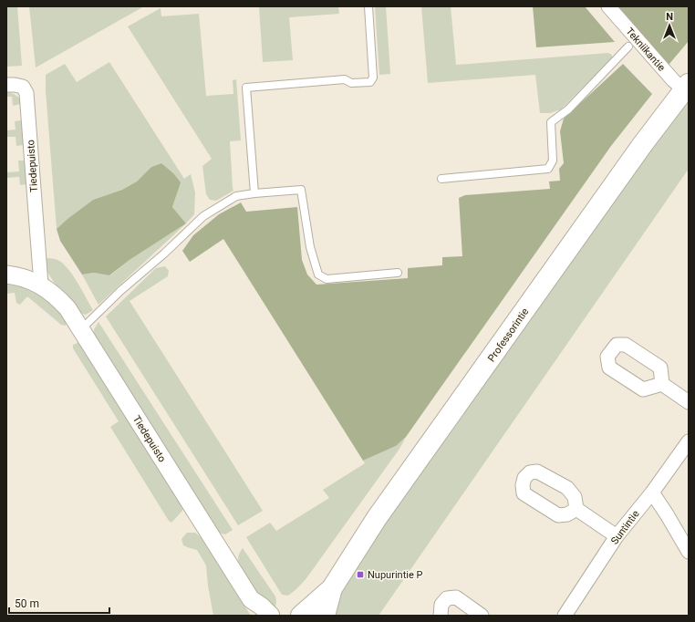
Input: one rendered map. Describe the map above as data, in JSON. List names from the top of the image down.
{
  "streets": {
    "main road": ["Professorintie"],
    "street": ["Tekniikantie", "Tiedepuisto", "Suntintie"]
  },
  "crossings": [
    ["Tekniikantie", "Professorintie"]
  ],
  "places": {
    "transit": ["Nupurintie P"]
  },
  "scale_bar": "50 m",
  "north": "top"
}
